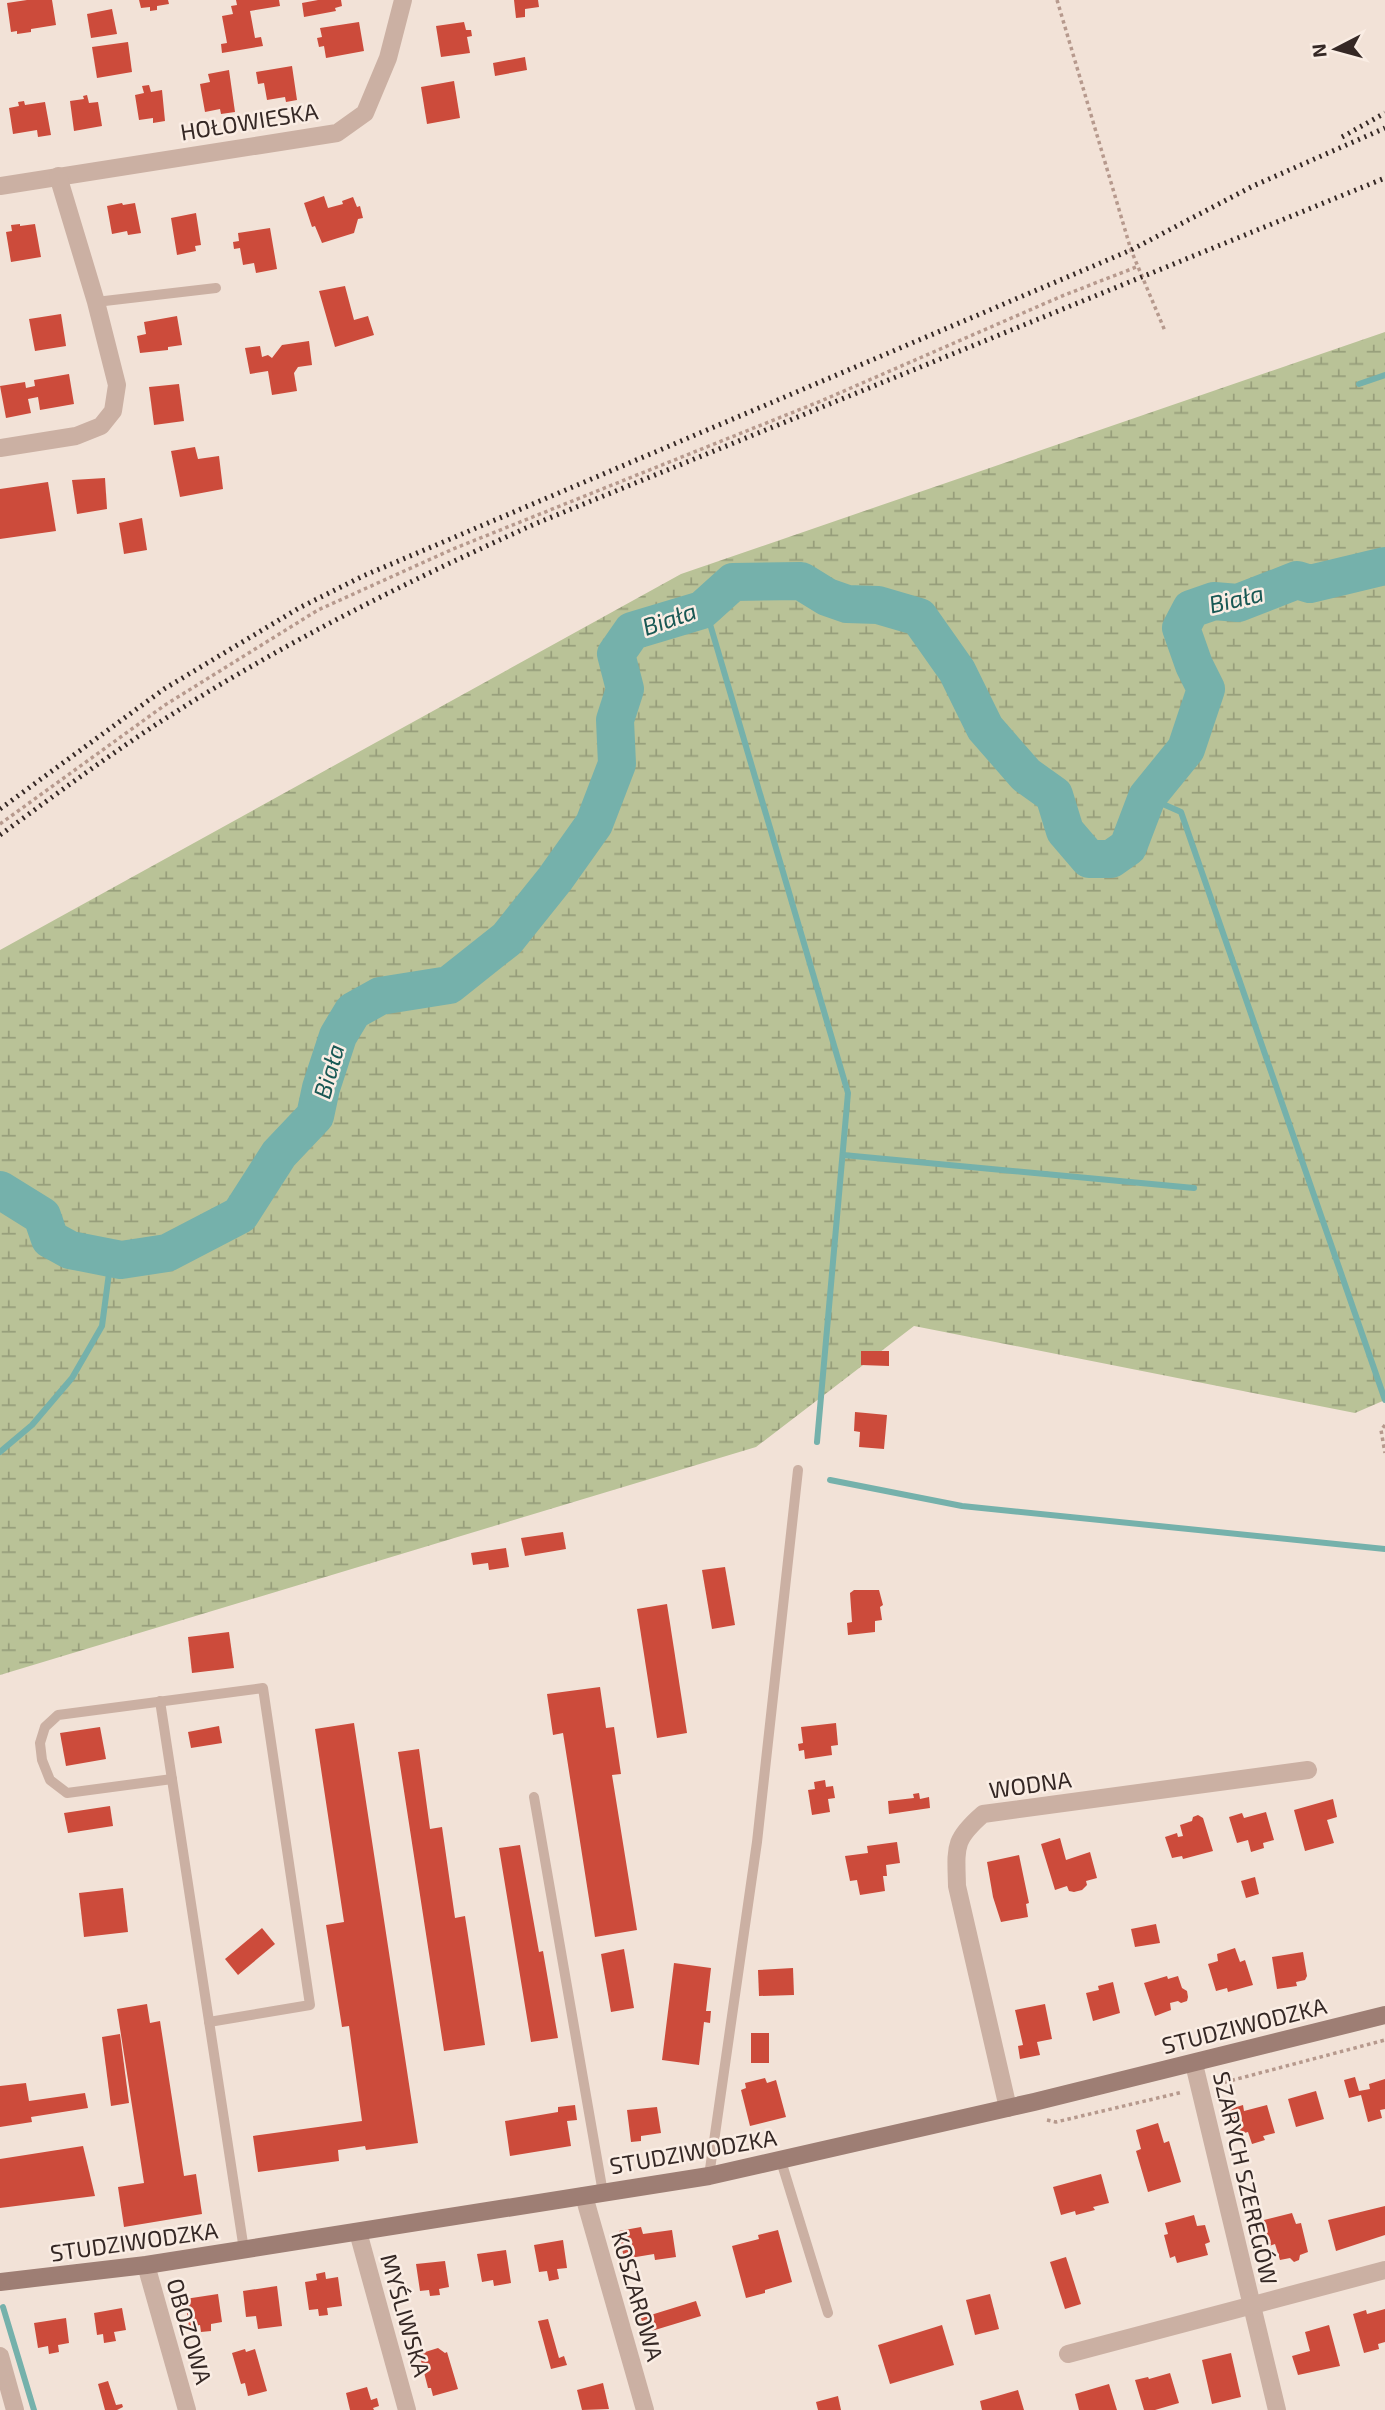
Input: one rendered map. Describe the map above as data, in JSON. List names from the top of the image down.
{
  "streets": {
    "street": [
      "HOŁOWIESKA",
      "WODNA",
      "STUDZIWODZKA",
      "SZARYCH SZEREGÓW",
      "KOSZAROWA",
      "MYŚLIWSKA",
      "OBOZOWA"
    ]
  },
  "crossings": [
    ["WODNA", "STUDZIWODZKA"],
    ["STUDZIWODZKA", "SZARYCH SZEREGÓW"],
    ["STUDZIWODZKA", "KOSZAROWA"],
    ["STUDZIWODZKA", "MYŚLIWSKA"],
    ["STUDZIWODZKA", "OBOZOWA"]
  ],
  "water": ["Biała"],
  "north": "left"
}
